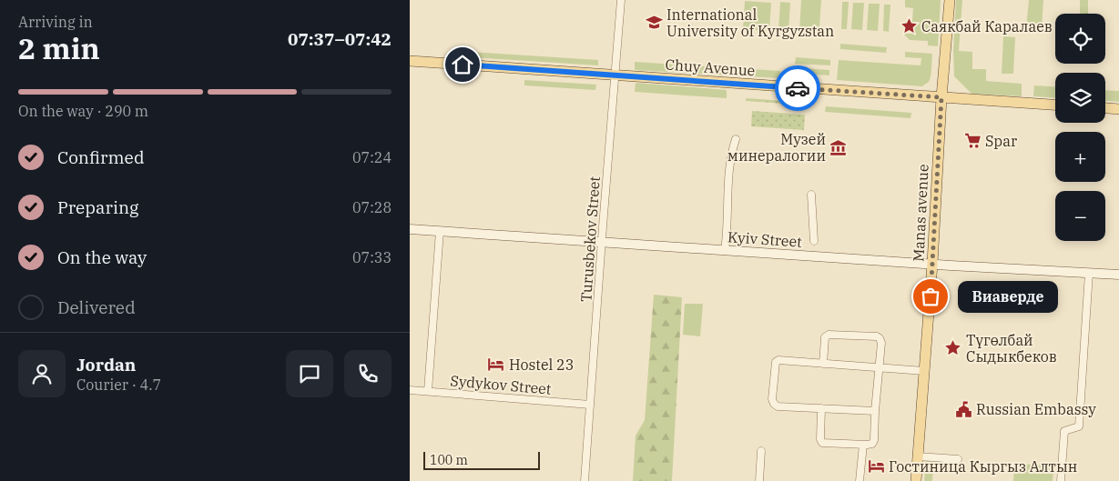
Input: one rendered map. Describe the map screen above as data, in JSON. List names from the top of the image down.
{
  "streets": {
    "main road": ["Chuy Avenue", "Manas avenue", "Kyiv Street"],
    "street": ["Turusbekov Street", "Sydykov Street"]
  },
  "crossings": [
    ["Chuy Avenue", "Manas avenue"],
    ["Chuy Avenue", "Turusbekov Street"],
    ["Manas avenue", "Kyiv Street"],
    ["Turusbekov Street", "Kyiv Street"],
    ["Turusbekov Street", "Sydykov Street"]
  ],
  "places": {
    "school or university": ["International University of Kyrgyzstan"],
    "place": ["Саякбай Каралаев", "Түгөлбай Сыдыкбеков"],
    "supermarket": ["Spar"],
    "museum": ["Музей минералогии"],
    "other": ["Виаверде"],
    "hotel": ["Hostel 23", "Гостиница Кыргыз Алтын"],
    "public building": ["Russian Embassy"]
  },
  "scale_bar": "100 m",
  "page": {
    "heading": ["2 min", "Arriving in", "07:37–07:42"],
    "panel": ["Jordan", "Courier · 4.7"],
    "map_buttons": ["+", "−"],
    "bar": "On the way · 290 m",
    "list": [
      ["Confirmed", "07:24"],
      ["Preparing", "07:28"],
      ["On the way", "07:33"],
      "Delivered"
    ],
    "bubble": "Виаверде",
    "scale": "100 m"
  }
}
